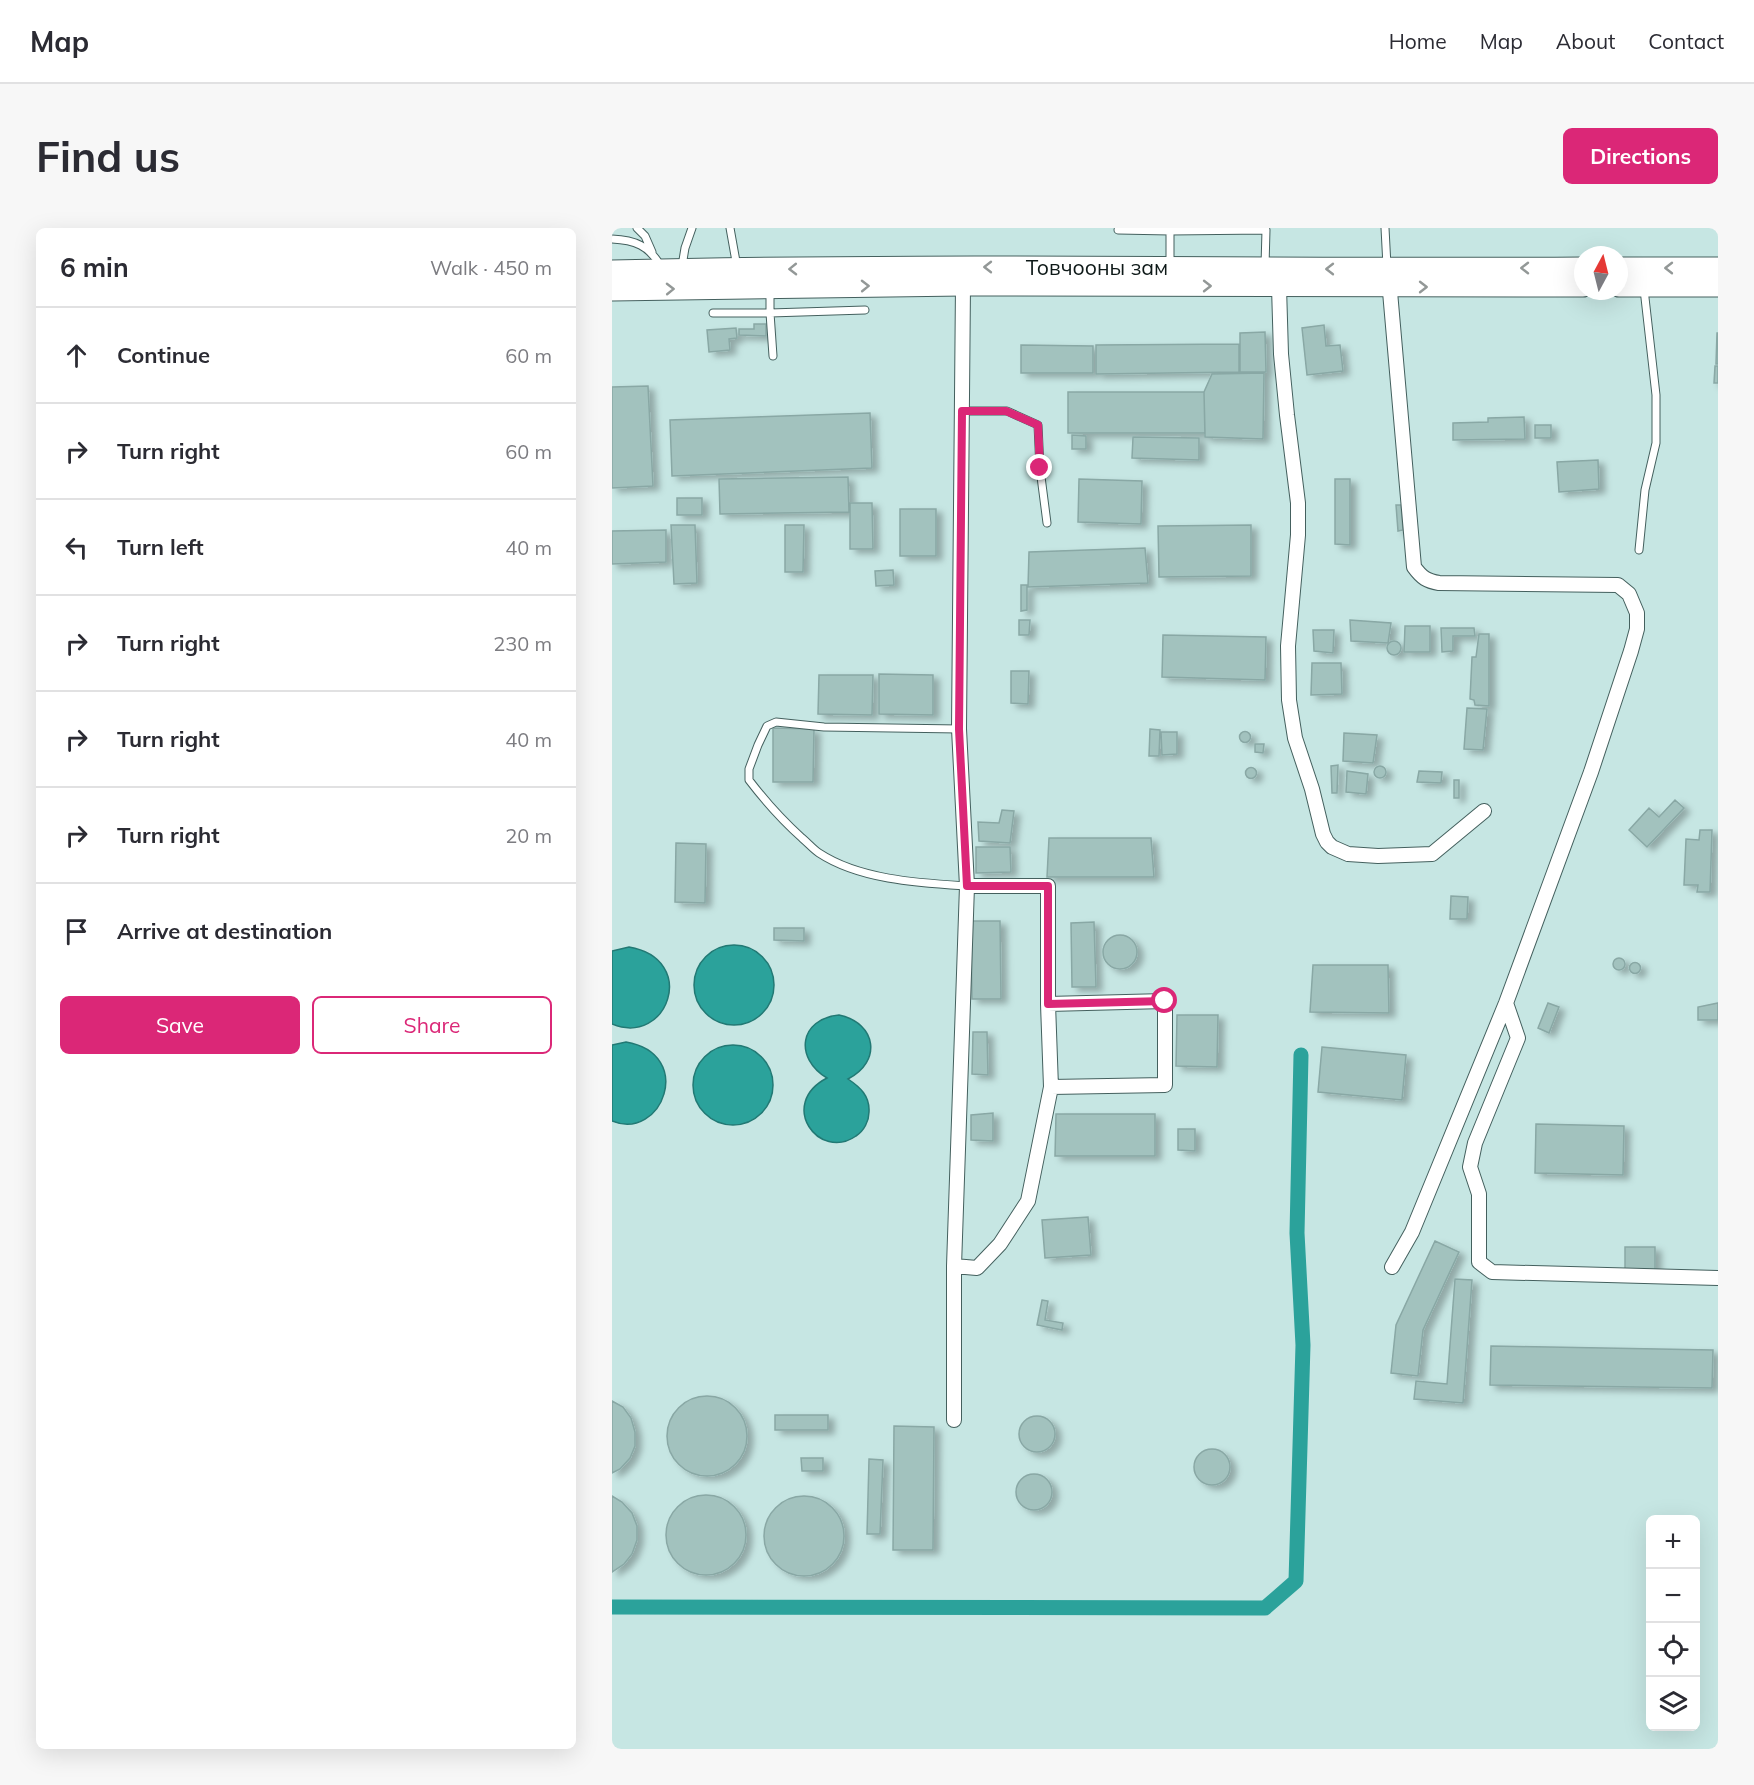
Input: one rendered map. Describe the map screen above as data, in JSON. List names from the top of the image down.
{
  "streets": {
    "highway": ["Товчооны зам"]
  },
  "north": "top",
  "page": {
    "header": "Map",
    "nav": [
      "Home",
      "Map",
      "About",
      "Contact"
    ],
    "buttons": [
      "Directions",
      ["Save", "Share"]
    ],
    "title": "Find us",
    "heading": ["6 min", "Walk · 450 m"],
    "list": [
      ["Continue", "60 m"],
      ["Turn right", "60 m"],
      ["Turn left", "40 m"],
      ["Turn right", "230 m"],
      ["Turn right", "40 m"],
      ["Turn right", "20 m"],
      "Arrive at destination"
    ],
    "map_buttons": ["+", "−"]
  }
}
